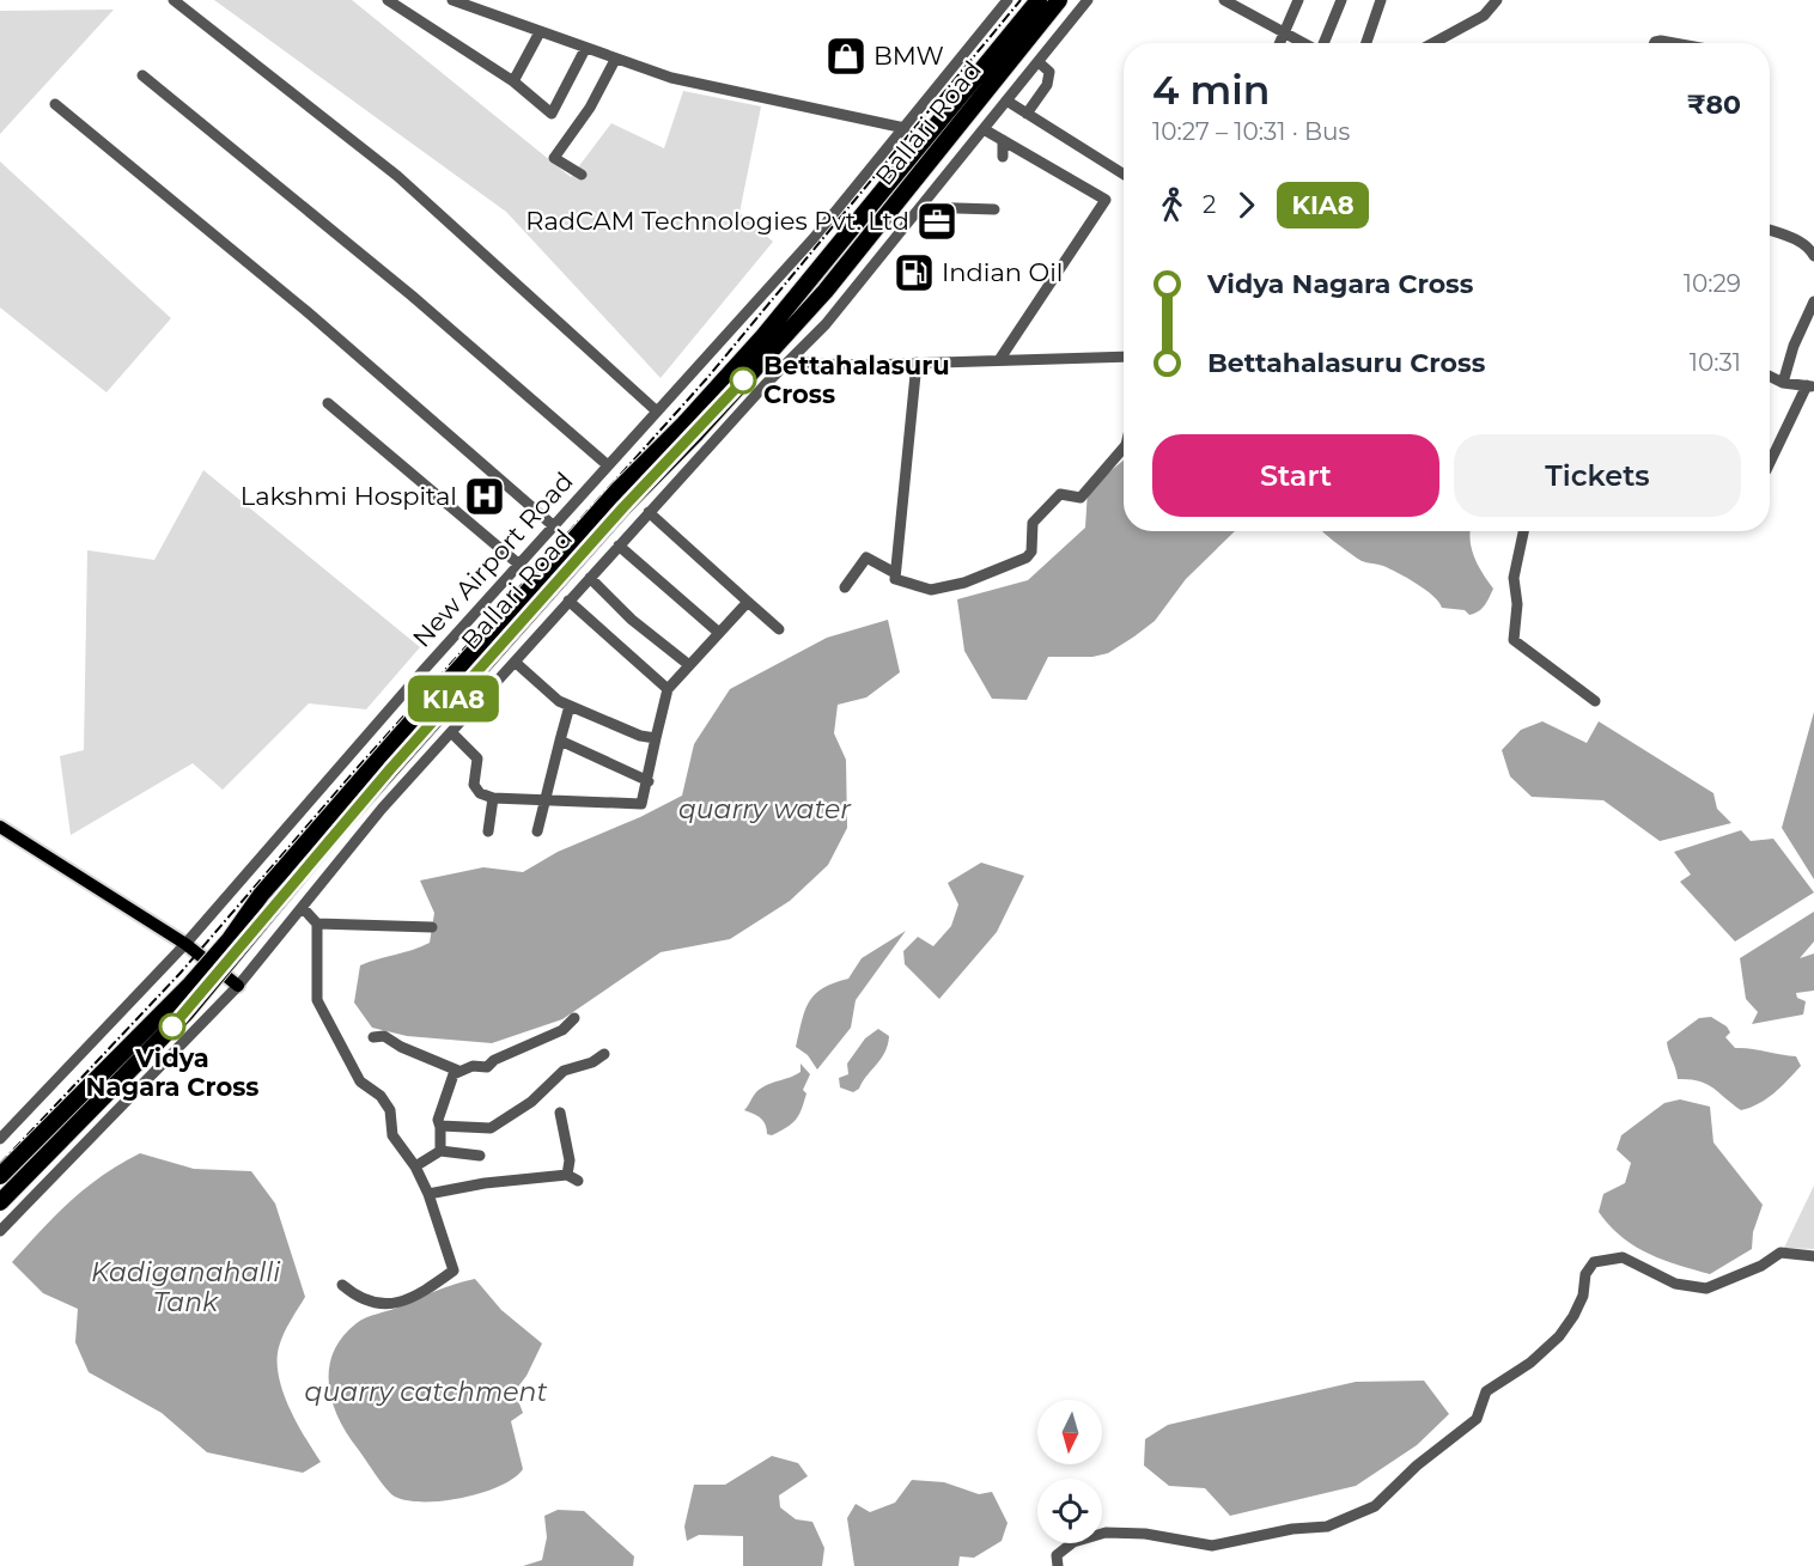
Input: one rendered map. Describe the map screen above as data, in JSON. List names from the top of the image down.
{
  "streets": {
    "highway": ["Ballari Road"],
    "street": ["New Airport Road"]
  },
  "water": ["quarry water", "Kadiganahalli Tank", "quarry catchment"],
  "places": {
    "shop": ["BMW"],
    "office": ["RadCAM Technologies Pvt. Ltd"],
    "fuel station": ["Indian Oil"],
    "other": ["Bettahalasuru Cross", "Vidya Nagara Cross"],
    "hospital": ["Lakshmi Hospital"]
  },
  "lines": ["bus line KIA8"],
  "north": "bottom",
  "page": {
    "on_map": "KIA8",
    "heading": ["4 min", "10:27 – 10:31 · Bus", "₹80"],
    "legs": ["2", "KIA8"],
    "list": [
      {
        "name": "Vidya Nagara Cross",
        "value": "10:29"
      },
      {
        "name": "Bettahalasuru Cross",
        "value": "10:31"
      }
    ],
    "buttons": ["Start", "Tickets"]
  }
}
